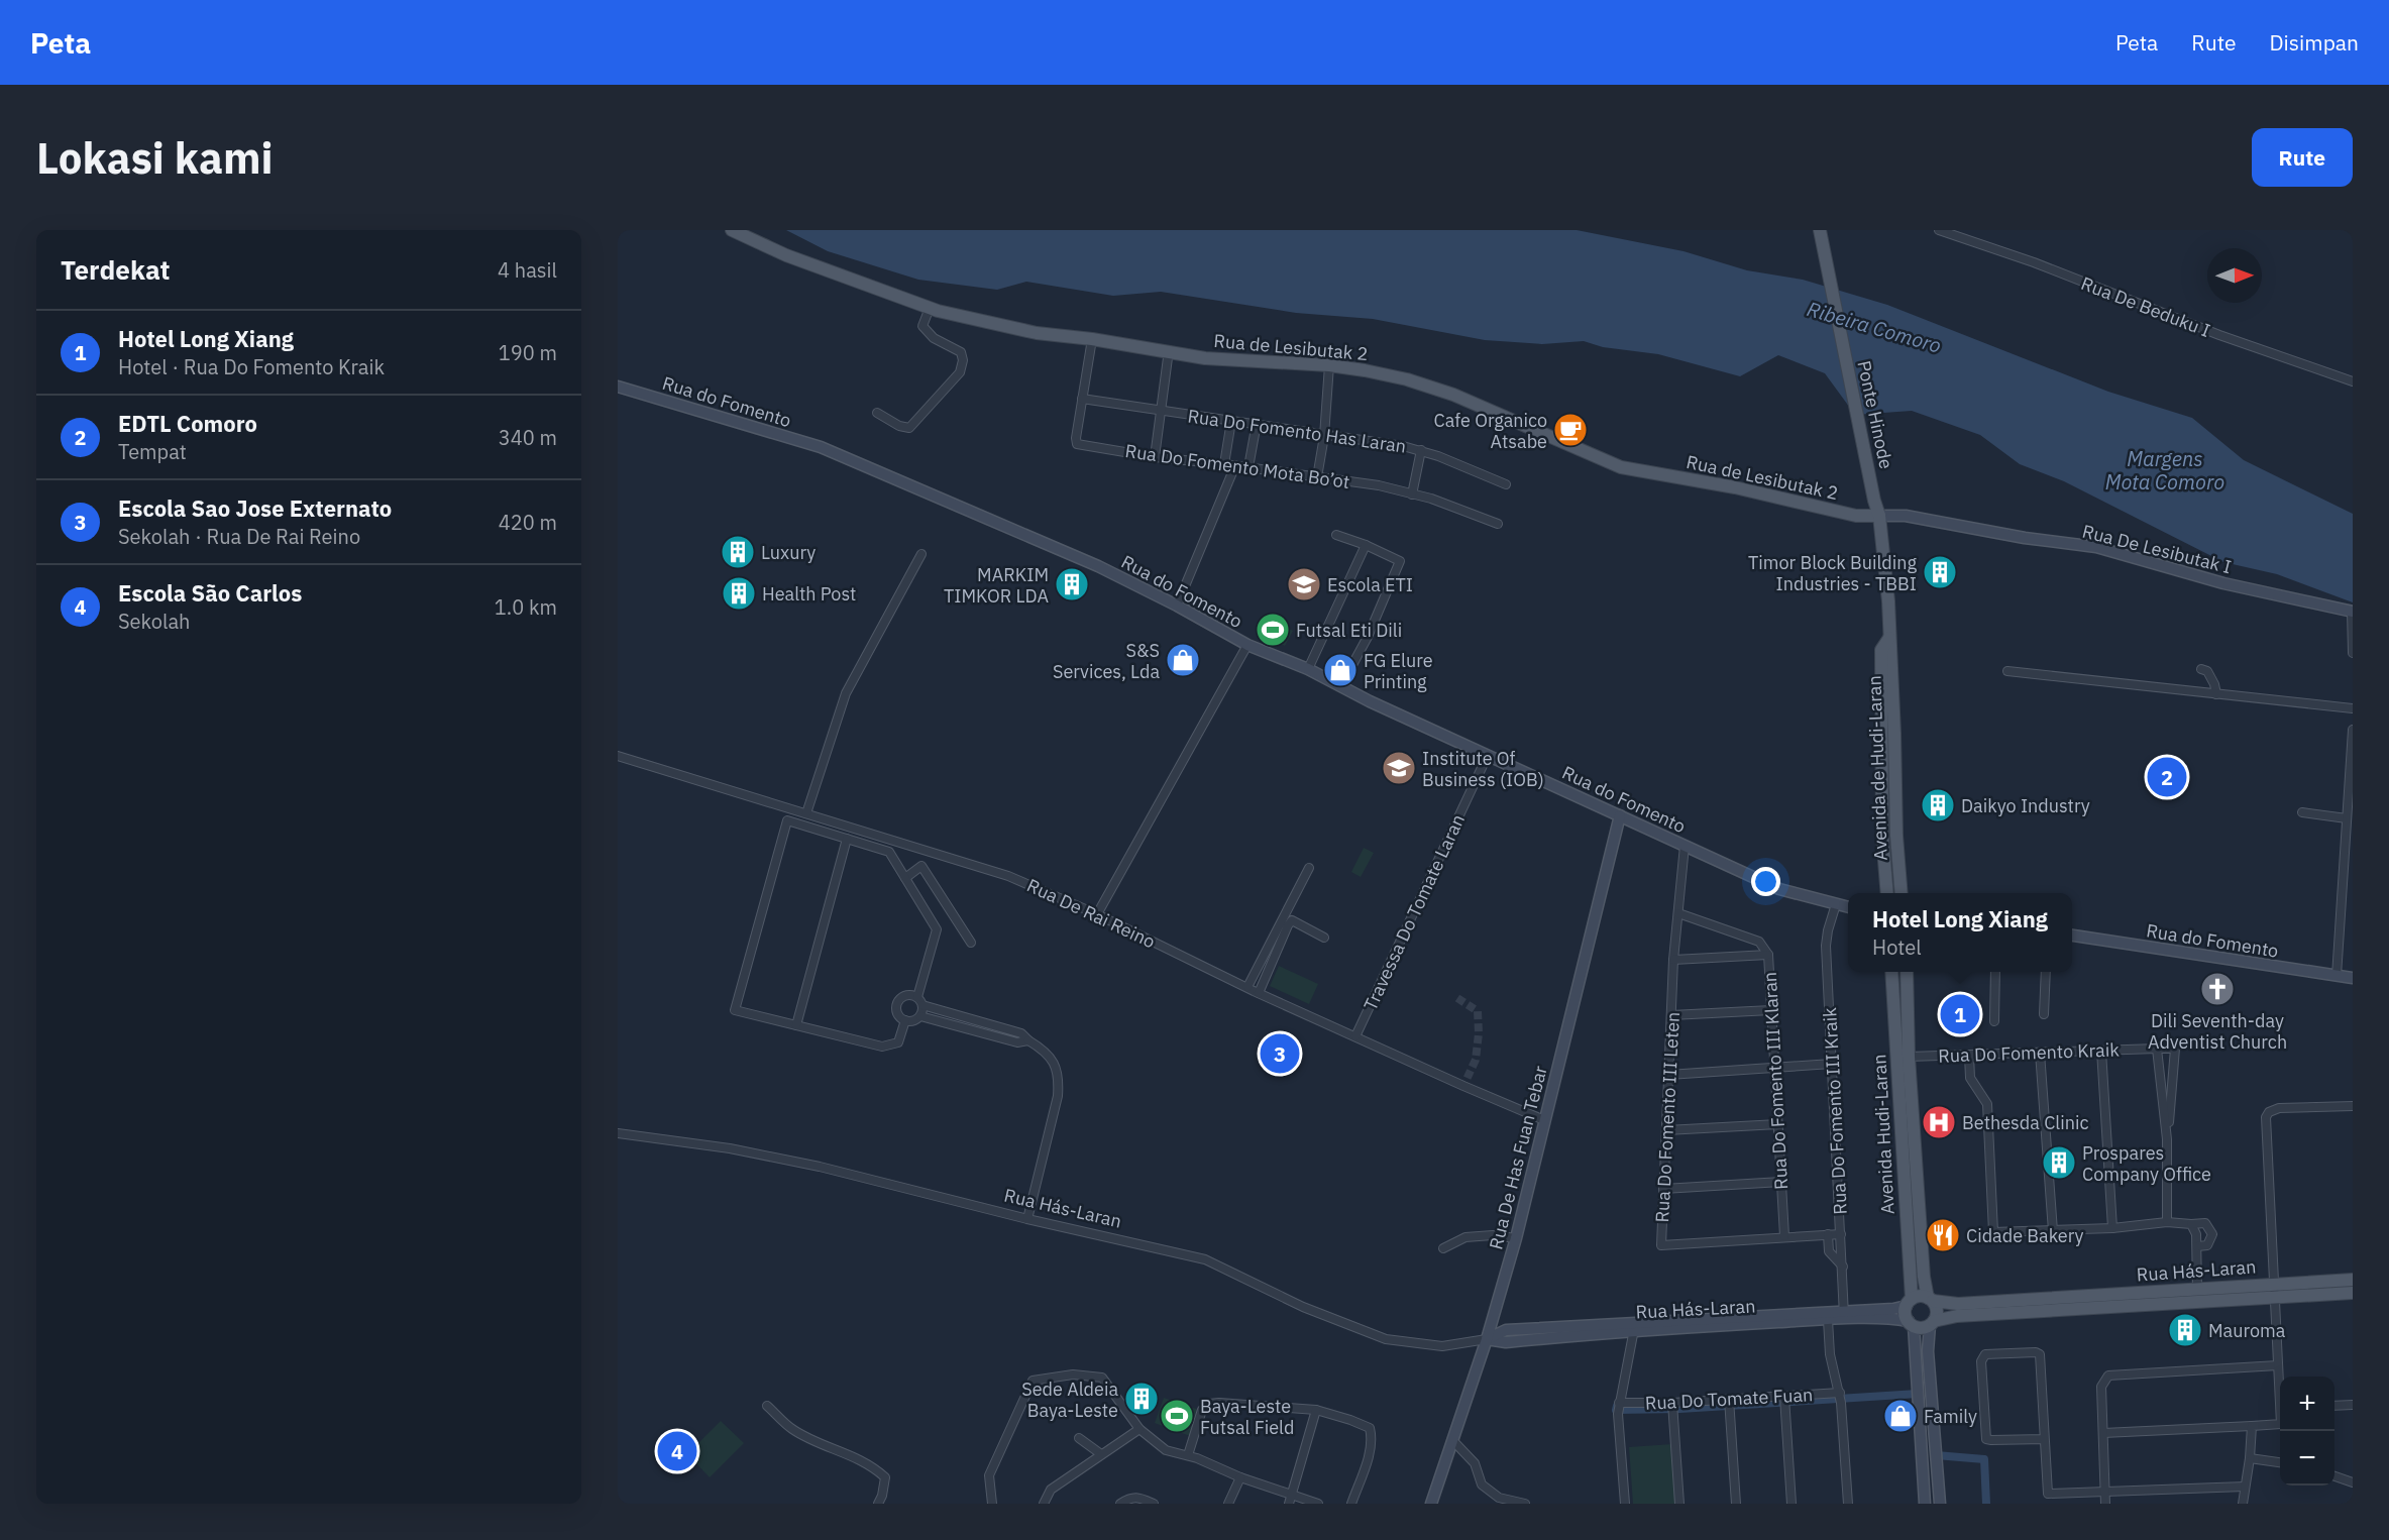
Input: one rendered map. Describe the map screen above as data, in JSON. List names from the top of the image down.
{
  "streets": {
    "main road": [
      "Rua de Lesibutak 2",
      "Ponte Hinode",
      "Avenida de Hudi-Laran",
      "Avenida Hudi-Laran",
      "Rua Hás-Laran"
    ],
    "street": [
      "Rua De Beduku I",
      "Rua do Fomento",
      "Rua Do Fomento Has Laran",
      "Rua Do Fomento Mota Bo’ot",
      "Rua De Lesibutak I",
      "Travessa Do Tomate Laran",
      "Rua De Rai Reino",
      "Rua Do Fomento Kraik",
      "Rua Do Fomento III Klaran",
      "Rua Do Fomento III Kraik",
      "Rua Do Fomento III Leten",
      "Rua De Has Fuan Tebar",
      "Rua Do Tomate Fuan"
    ]
  },
  "crossings": [
    ["Rua de Lesibutak 2", "Ponte Hinode"],
    ["Rua de Lesibutak 2", "Rua Do Fomento Mota Bo’ot"],
    ["Rua de Lesibutak 2", "Rua De Lesibutak I"],
    ["Rua de Lesibutak 2", "Avenida de Hudi-Laran"],
    ["Rua do Fomento", "Travessa Do Tomate Laran"],
    ["Rua do Fomento", "Rua Do Fomento III Kraik"],
    ["Rua do Fomento", "Rua Do Fomento III Leten"],
    ["Rua do Fomento", "Rua De Has Fuan Tebar"],
    ["Ponte Hinode", "Rua De Lesibutak I"],
    ["Ponte Hinode", "Avenida de Hudi-Laran"],
    ["Rua Do Fomento Has Laran", "Rua Do Fomento Mota Bo’ot"],
    ["Rua De Lesibutak I", "Avenida de Hudi-Laran"],
    ["Travessa Do Tomate Laran", "Rua De Rai Reino"],
    ["Rua De Rai Reino", "Rua De Has Fuan Tebar"],
    ["Rua Do Fomento III Klaran", "Rua Do Fomento III Leten"],
    ["Rua Do Fomento III Kraik", "Rua Do Fomento III Leten"],
    ["Rua Do Fomento III Kraik", "Rua Hás-Laran"],
    ["Avenida Hudi-Laran", "Rua Hás-Laran"],
    ["Rua De Has Fuan Tebar", "Rua Hás-Laran"]
  ],
  "water": ["Ribeira Comoro", "Margens Mota Comoro"],
  "places": {
    "cafe": ["Cafe Organico Atsabe"],
    "building": [
      "Luxury",
      "Timor Block Building Industries - TBBI",
      "MARKIM TIMKOR LDA",
      "Health Post",
      "Daikyo Industry",
      "Prospares Company Office",
      "Mauroma",
      "Sede Aldeia Baya-Leste"
    ],
    "school or university": ["Escola ETI", "Institute Of Business (IOB)"],
    "sports": ["Futsal Eti Dili", "Baya-Leste Futsal Field"],
    "shop": ["S&S Services, Lda", "FG Elure Printing", "Family"],
    "church": ["Dili Seventh-day Adventist Church"],
    "hospital": ["Bethesda Clinic"],
    "restaurant": ["Cidade Bakery"]
  },
  "north": "right",
  "page": {
    "header": "Peta",
    "nav": ["Peta", "Rute", "Disimpan"],
    "buttons": "Rute",
    "title": "Lokasi kami",
    "heading": ["Terdekat", "4 hasil"],
    "list": [
      {
        "mark": "1",
        "name": "Hotel Long Xiang",
        "note": "Hotel · Rua Do Fomento Kraik",
        "value": "190 m"
      },
      {
        "mark": "2",
        "name": "EDTL Comoro",
        "note": "Tempat",
        "value": "340 m"
      },
      {
        "mark": "3",
        "name": "Escola Sao Jose Externato",
        "note": "Sekolah · Rua De Rai Reino",
        "value": "420 m"
      },
      {
        "mark": "4",
        "name": "Escola São Carlos",
        "note": "Sekolah",
        "value": "1.0 km"
      }
    ],
    "pins": [
      "2",
      "1",
      "3",
      "4"
    ],
    "popup": ["Hotel Long Xiang", "Hotel"],
    "map_buttons": ["+", "−"]
  }
}
